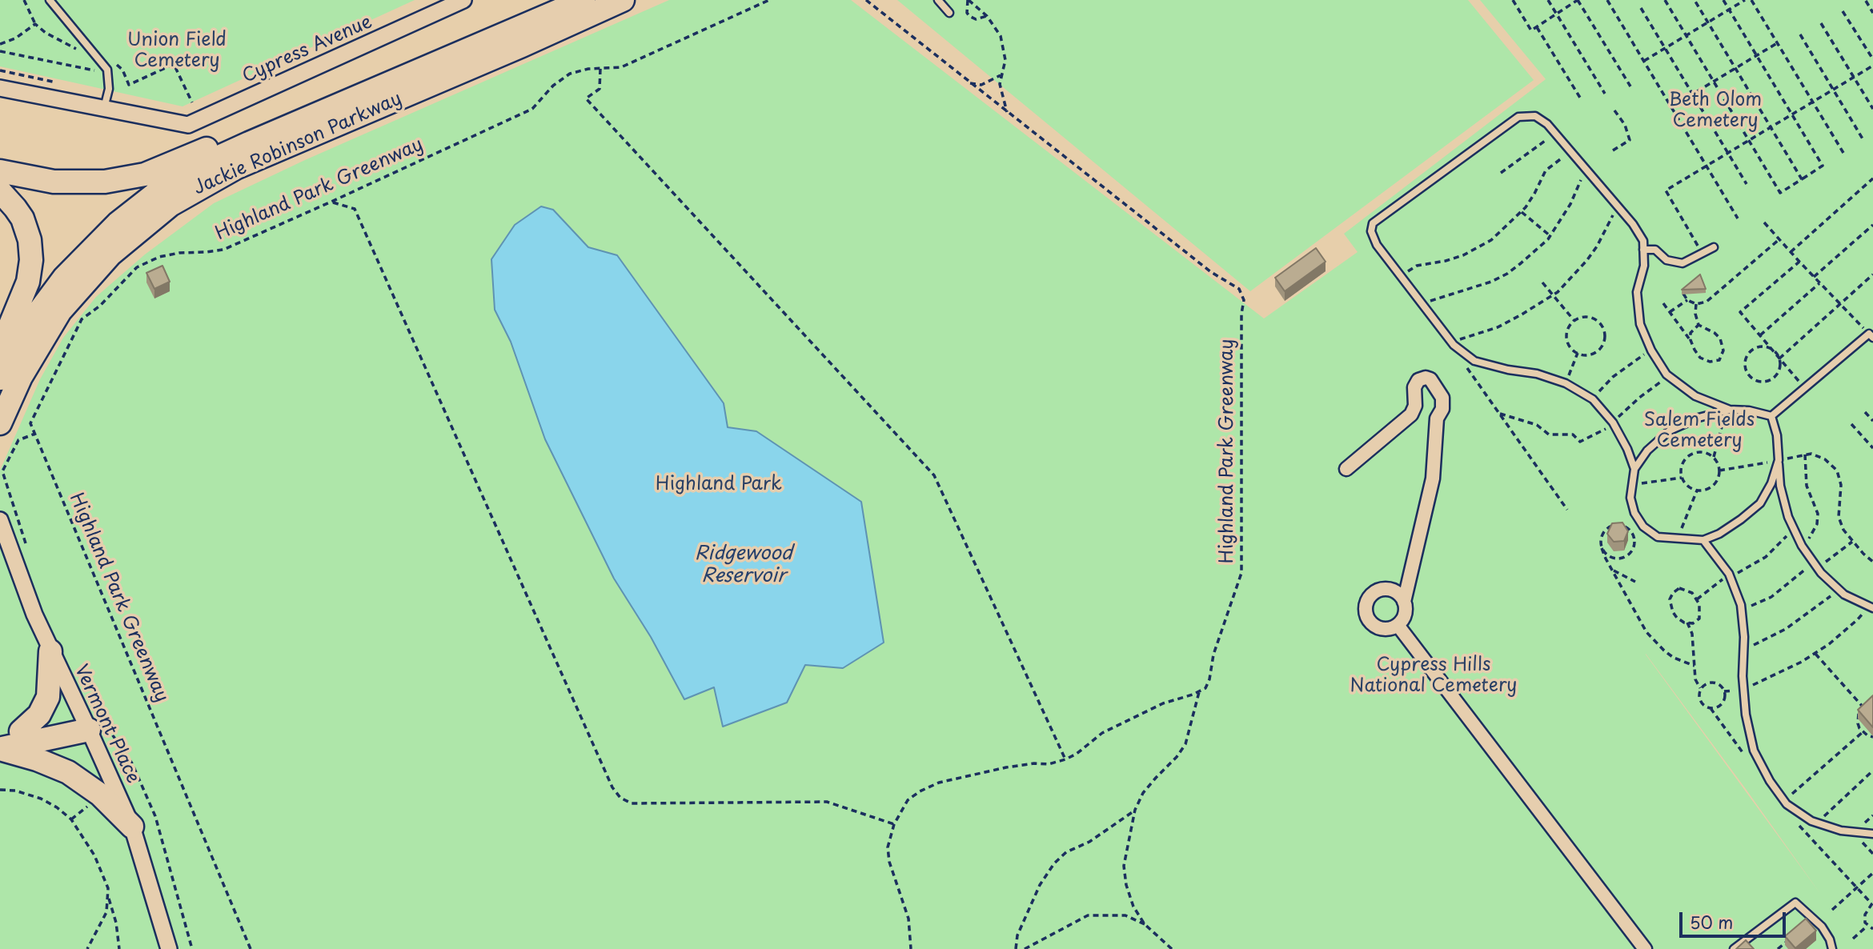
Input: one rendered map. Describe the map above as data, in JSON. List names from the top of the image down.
{
  "streets": {
    "highway": ["Jackie Robinson Parkway"],
    "street": ["Cypress Avenue", "Vermont Place"],
    "path": ["Highland Park Greenway"]
  },
  "water": ["Ridgewood Reservoir"],
  "parks": [
    "Union Field Cemetery",
    "Beth Olom Cemetery",
    "Salem Fields Cemetery",
    "Highland Park",
    "Cypress Hills National Cemetery"
  ],
  "scale_bar": "50 m"
}
